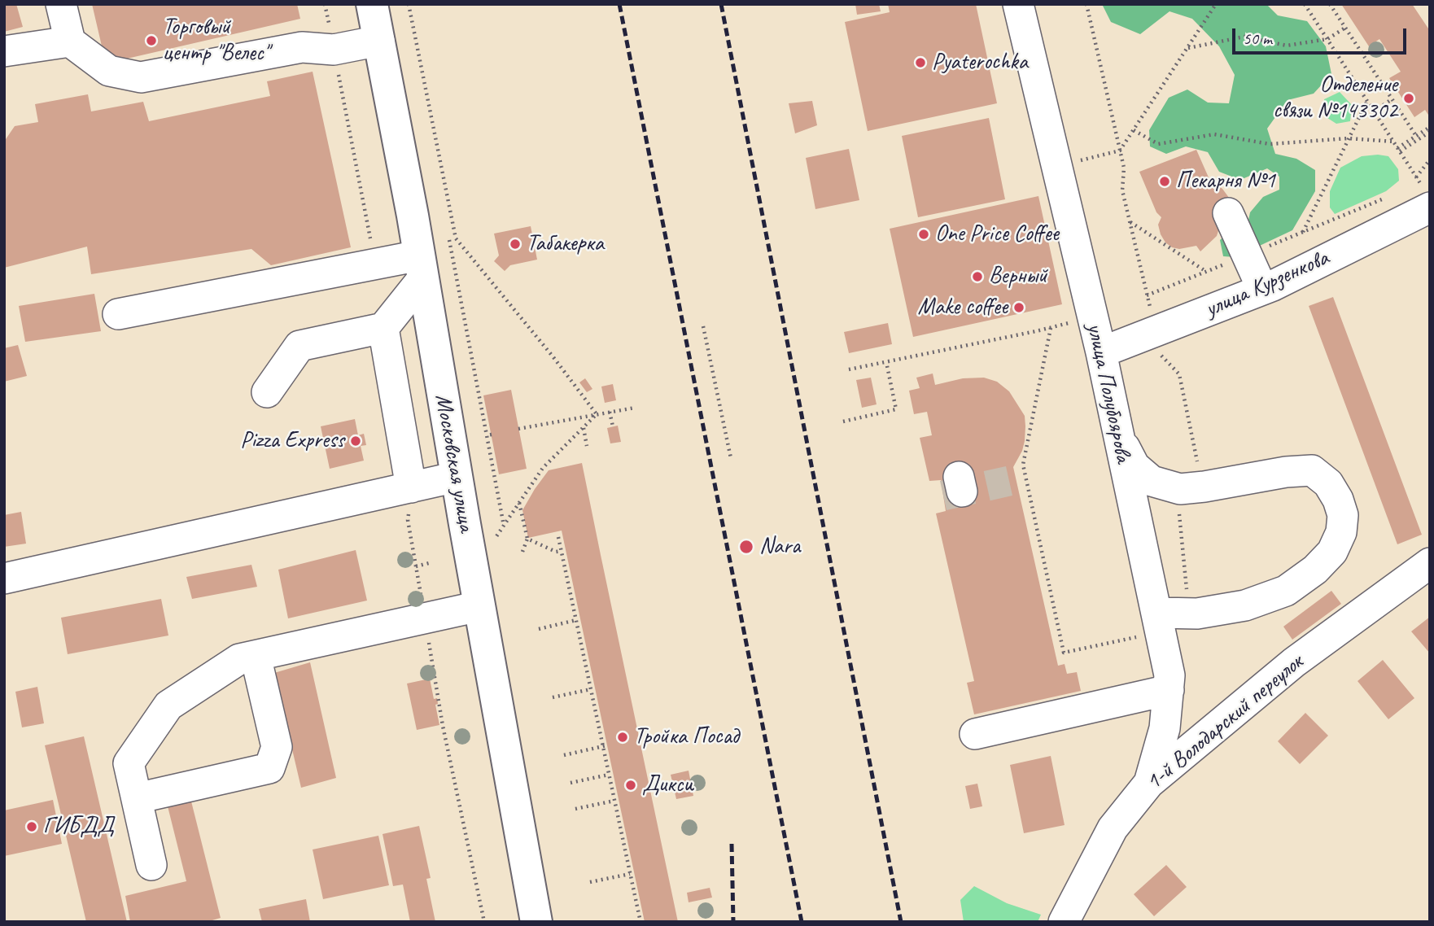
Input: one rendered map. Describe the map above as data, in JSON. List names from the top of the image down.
{
  "streets": {
    "main road": ["Московская улица"],
    "street": ["улица Курзенкова", "улица Полубоярова", "1-й Володарский переулок"]
  },
  "crossings": [
    ["улица Курзенкова", "улица Полубоярова"],
    ["улица Полубоярова", "1-й Володарский переулок"]
  ],
  "places": [
    "Торговый центр \"Велес\"",
    "Pyaterochka",
    "Отделение связи №143302",
    "Пекарня №1",
    "One Price Coffee",
    "Табакерка",
    "Верный",
    "Make coffee",
    "Pizza Express",
    "Nara",
    "Тройка Посад",
    "Дикси",
    "ГИБДД"
  ],
  "scale_bar": "50 m"
}
